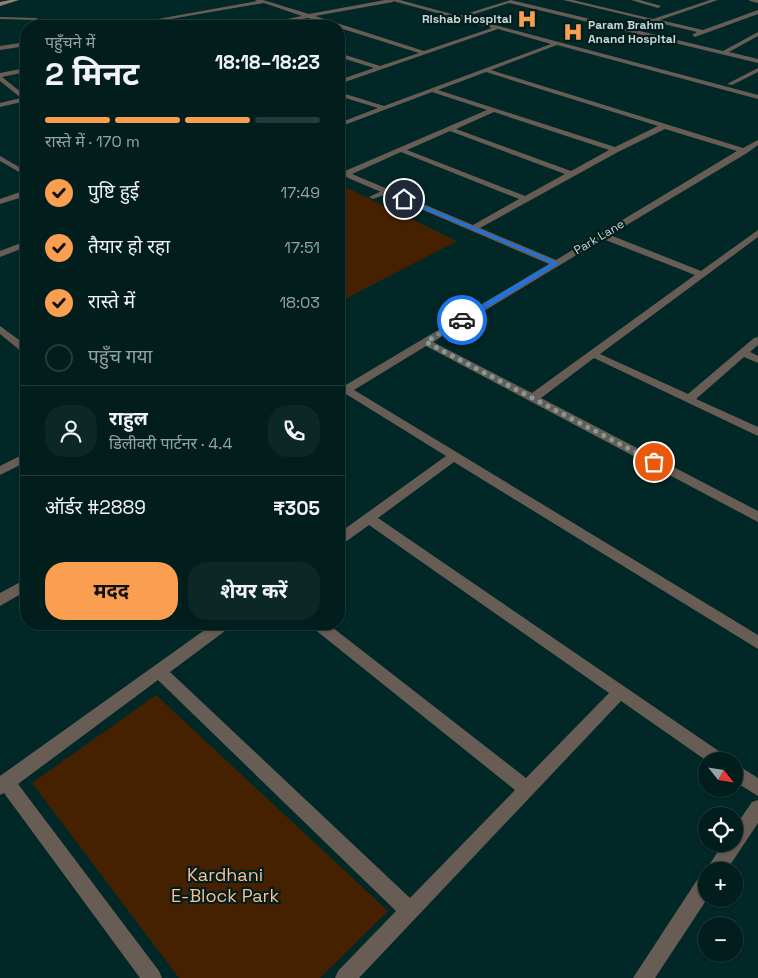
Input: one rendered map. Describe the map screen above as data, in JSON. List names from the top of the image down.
{
  "streets": {
    "street": ["Park Lane"]
  },
  "parks": ["Kardhani E-Block Park"],
  "places": {
    "hospital": ["Rishab Hospital", "Param Brahm Anand Hospital"]
  },
  "north": "bottom right",
  "page": {
    "heading": ["2 मिनट", "पहुँचने में", "18:18–18:23"],
    "panel": [
      "राहुल",
      "डिलीवरी पार्टनर · 4.4",
      "ऑर्डर #2889",
      "₹305"
    ],
    "bar": "रास्ते में · 170 m",
    "list": [
      ["पुष्टि हुई", "17:49"],
      ["तैयार हो रहा", "17:51"],
      ["रास्ते में", "18:03"],
      "पहुँच गया"
    ],
    "buttons": ["मदद", "शेयर करें"],
    "map_buttons": ["+", "−"]
  }
}
